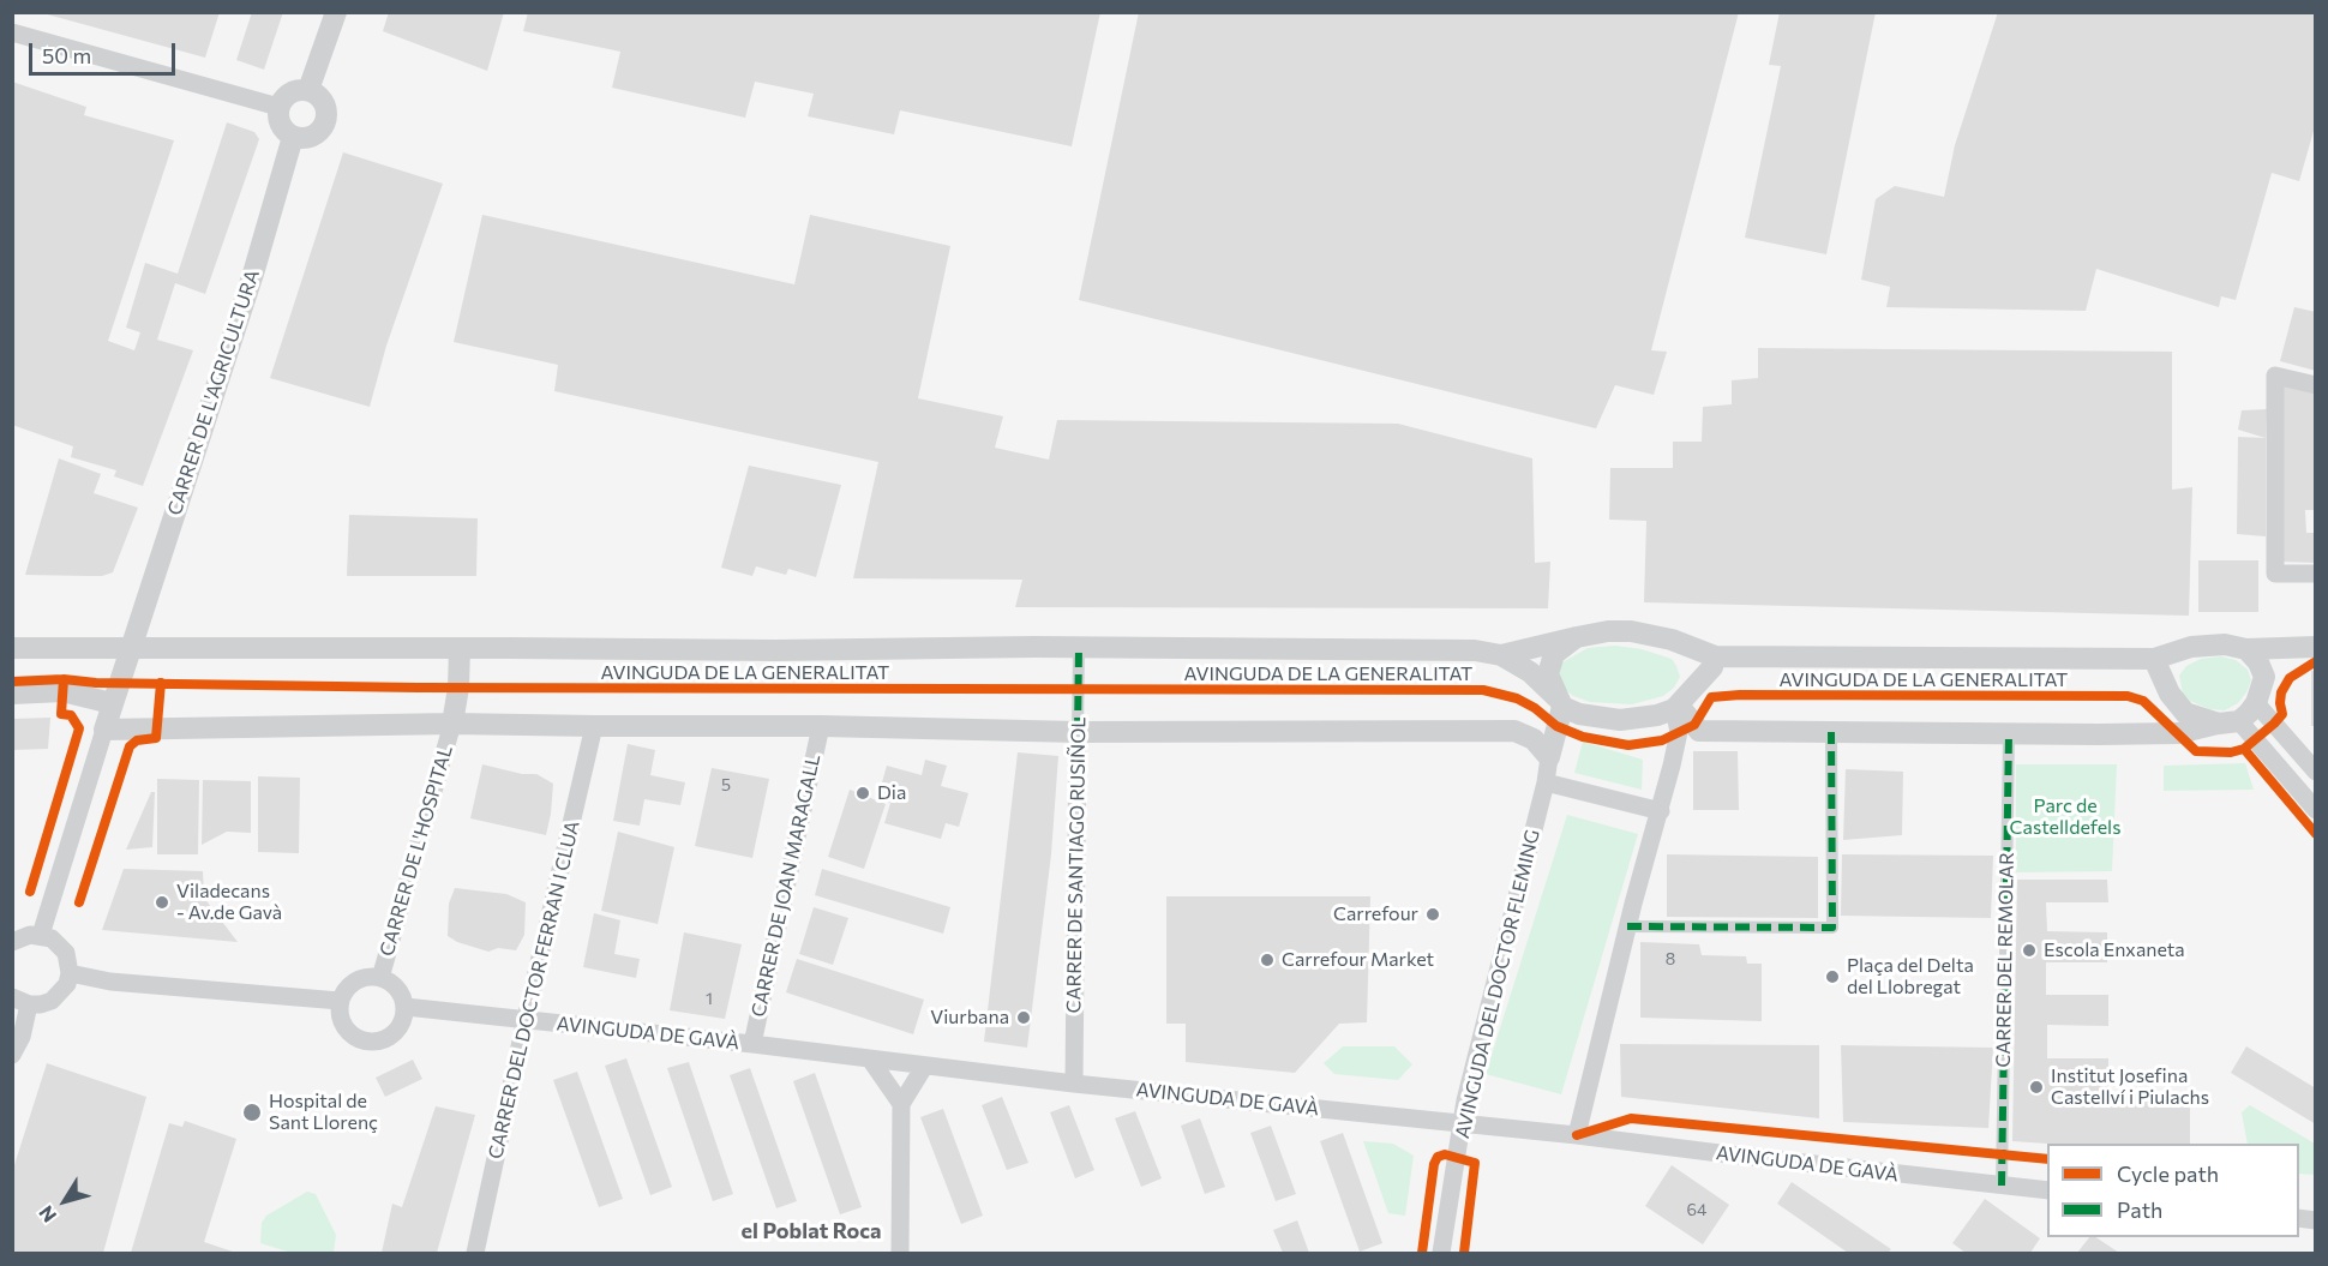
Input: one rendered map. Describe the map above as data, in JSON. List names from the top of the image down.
{
  "streets": {
    "street": [
      "CARRER DE L'AGRICULTURA",
      "AVINGUDA DE LA GENERALITAT",
      "CARRER DE L'HOSPITAL",
      "CARRER DE SANTIAGO RUSIÑOL",
      "CARRER DE JOAN MARAGALL",
      "CARRER DEL REMOLAR",
      "AVINGUDA DEL DOCTOR FLEMING",
      "CARRER DEL DOCTOR FERRAN I CLUA",
      "AVINGUDA DE GAVÀ"
    ]
  },
  "crossings": [
    ["CARRER DE L'AGRICULTURA", "AVINGUDA DE LA GENERALITAT"],
    ["AVINGUDA DE LA GENERALITAT", "CARRER DE SANTIAGO RUSIÑOL"],
    ["CARRER DE L'HOSPITAL", "AVINGUDA DE GAVÀ"],
    ["CARRER DE SANTIAGO RUSIÑOL", "AVINGUDA DE GAVÀ"],
    ["CARRER DE JOAN MARAGALL", "AVINGUDA DE GAVÀ"],
    ["CARRER DEL REMOLAR", "AVINGUDA DE GAVÀ"],
    ["AVINGUDA DEL DOCTOR FLEMING", "AVINGUDA DE GAVÀ"],
    ["CARRER DEL DOCTOR FERRAN I CLUA", "AVINGUDA DE GAVÀ"]
  ],
  "districts": ["el Poblat Roca"],
  "parks": ["Parc de Castelldefels"],
  "places": [
    "Dia",
    "Viladecans - Av.de Gavà",
    "Carrefour",
    "Escola Enxaneta",
    "Carrefour Market",
    "Plaça del Delta del Llobregat",
    "Viurbana",
    "Institut Josefina Castellví i Piulachs",
    "Hospital de Sant Llorenç"
  ],
  "house_numbers": [
    "5",
    "8",
    "1",
    "64"
  ],
  "legend": ["Cycle path", "Path"],
  "scale_bar": "50 m",
  "north": "bottom left"
}
